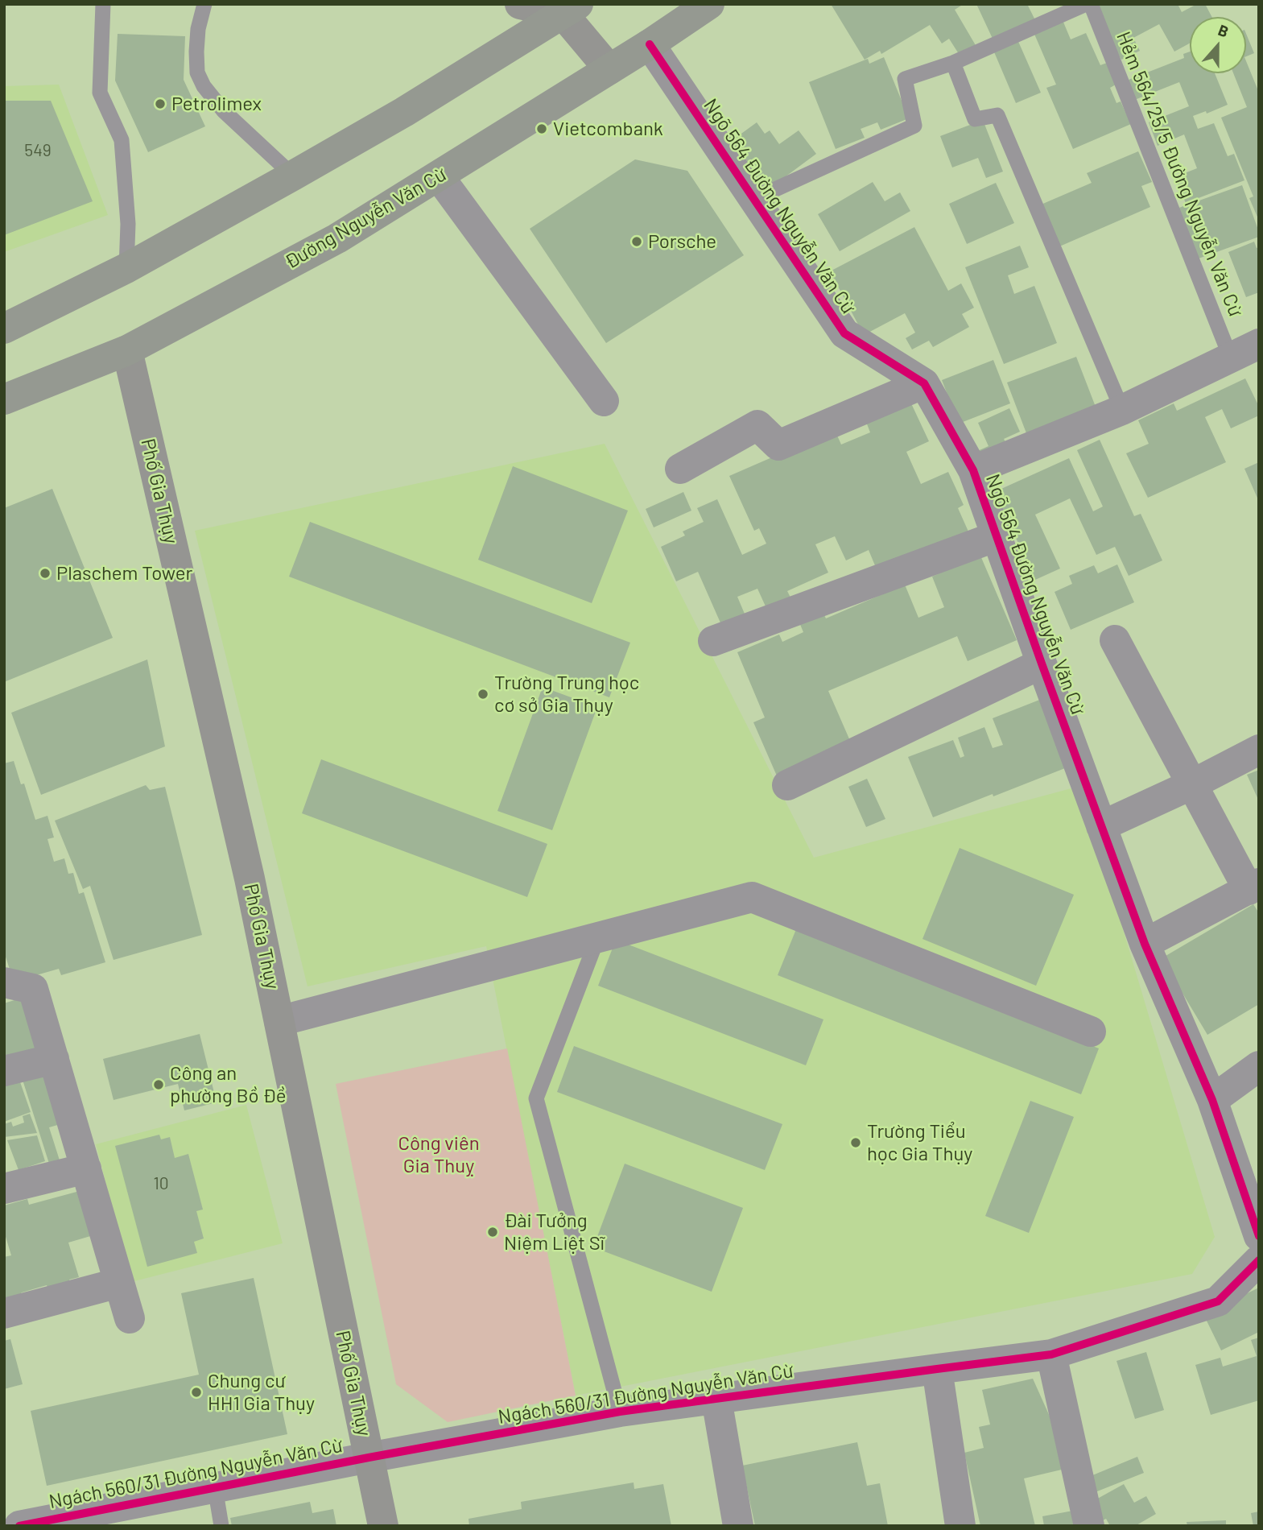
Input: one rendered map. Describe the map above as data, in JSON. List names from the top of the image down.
{
  "streets": {
    "main road": ["Đường Nguyễn Văn Cừ"],
    "street": ["Ngõ 564 Đường Nguyễn Văn Cừ", "Phố Gia Thụy", "Ngách 560/31 Đường Nguyễn Văn Cừ"],
    "lane": ["Hẻm 564/25/5 Đường Nguyễn Văn Cừ"]
  },
  "crossings": [
    ["Ngõ 564 Đường Nguyễn Văn Cừ", "Đường Nguyễn Văn Cừ"],
    ["Đường Nguyễn Văn Cừ", "Phố Gia Thụy"],
    ["Phố Gia Thụy", "Ngách 560/31 Đường Nguyễn Văn Cừ"]
  ],
  "parks": ["Công viên Gia Thuỵ"],
  "places": [
    "Petrolimex",
    "Vietcombank",
    "Porsche",
    "Plaschem Tower",
    "Trường Trung học cơ sở Gia Thụy",
    "Công an phường Bồ Đề",
    "Trường Tiểu học Gia Thụy",
    "Đài Tưởng Niệm Liệt Sĩ",
    "Chung cư HH1 Gia Thụy"
  ],
  "house_numbers": ["549", "10"],
  "north": "top"
}
